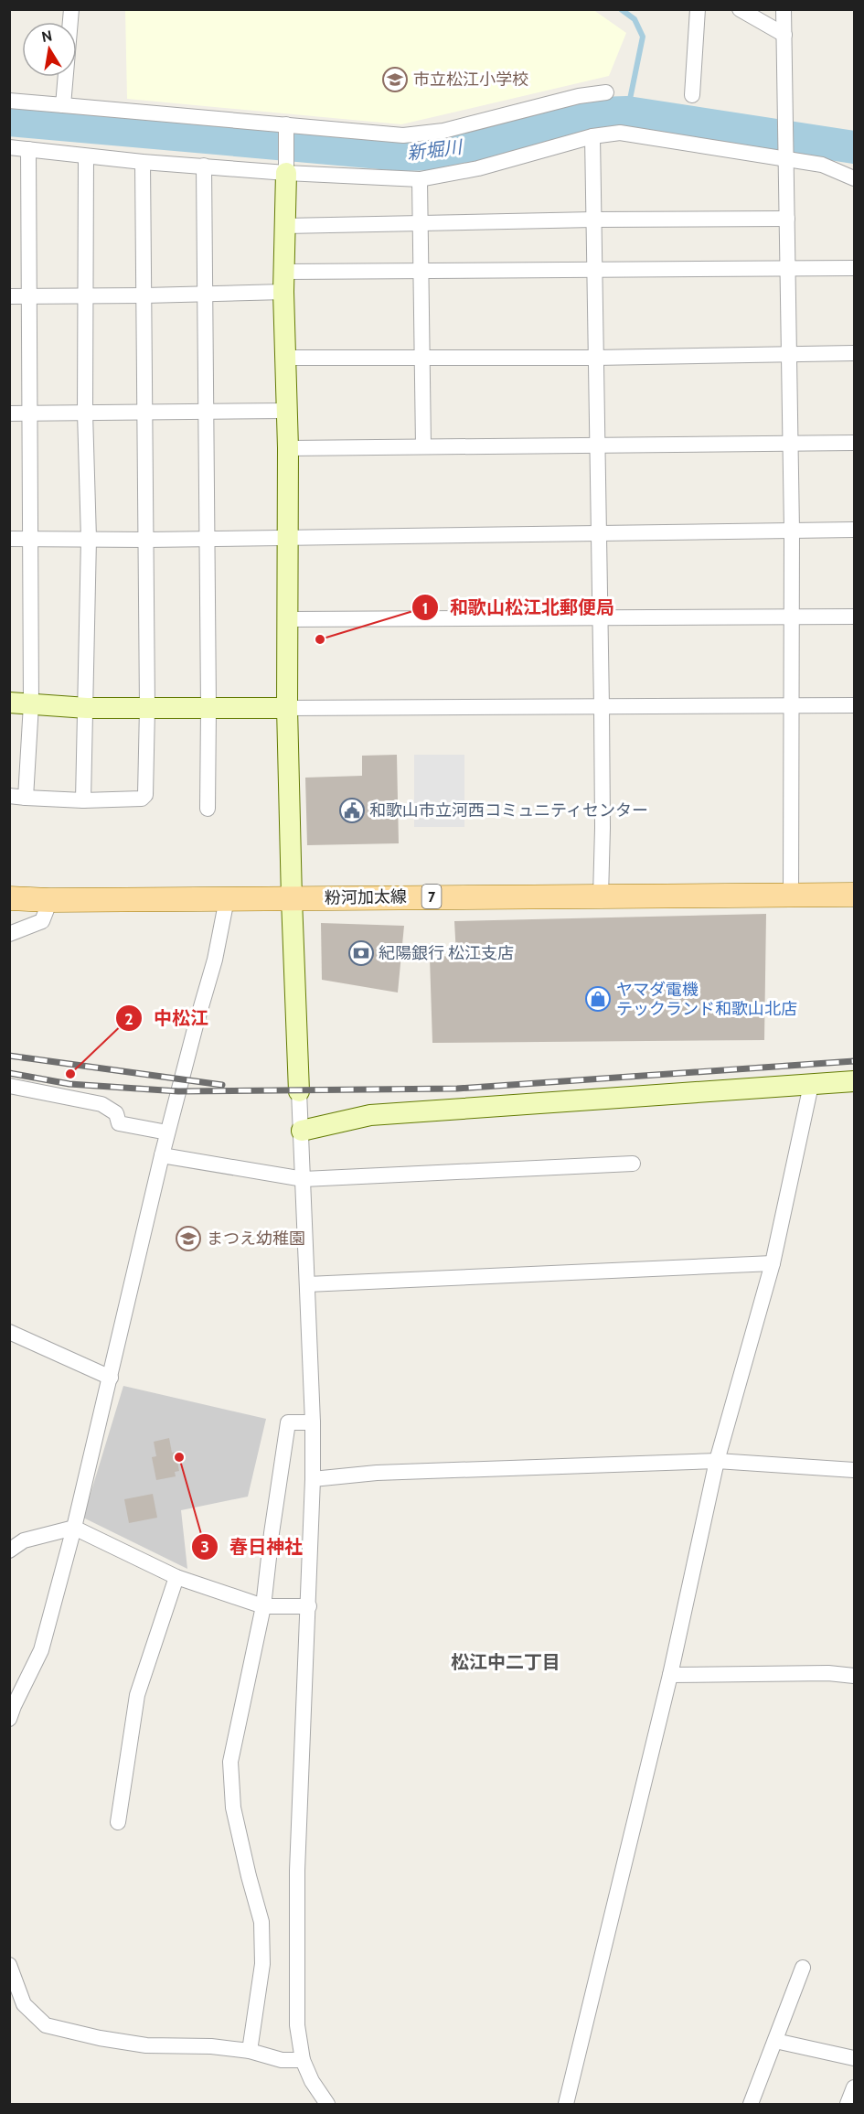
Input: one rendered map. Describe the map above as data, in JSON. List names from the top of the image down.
{
  "streets": {
    "main road": ["7", "粉河加太線"]
  },
  "districts": ["松江中二丁目"],
  "water": ["新堀川"],
  "places": {
    "school or university": ["市立松江小学校", "まつえ幼稚園"],
    "other": ["和歌山松江北郵便局", "中松江", "春日神社"],
    "public building": ["和歌山市立河西コミュニティセンター"],
    "bank": ["紀陽銀行 松江支店"],
    "shop": ["ヤマダ電機 テックランド和歌山北店"]
  },
  "north": "top"
}
